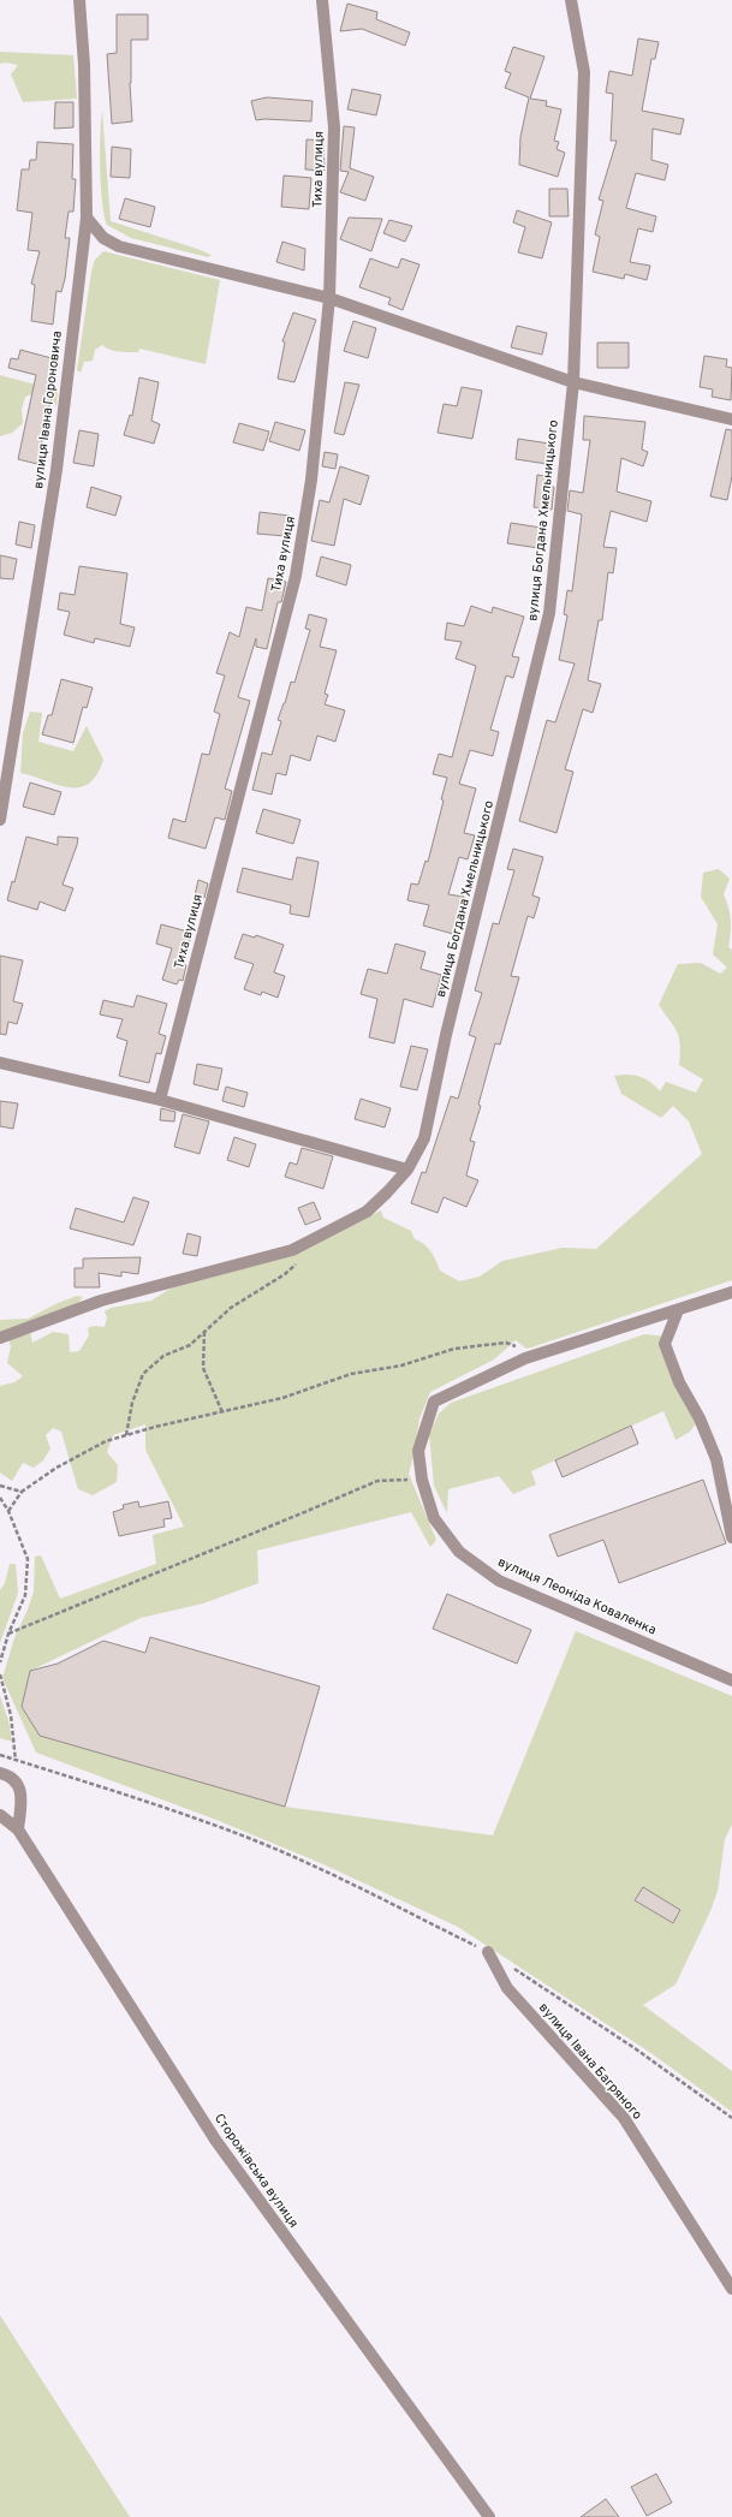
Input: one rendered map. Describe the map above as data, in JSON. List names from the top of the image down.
{
  "streets": {
    "street": [
      "Тиха вулиця",
      "вулиця Івана Гороновича",
      "вулиця Богдана Хмельницького",
      "вулиця Леоніда Коваленка",
      "вулиця Івана Багряного",
      "Сторожівська вулиця"
    ]
  }
}
